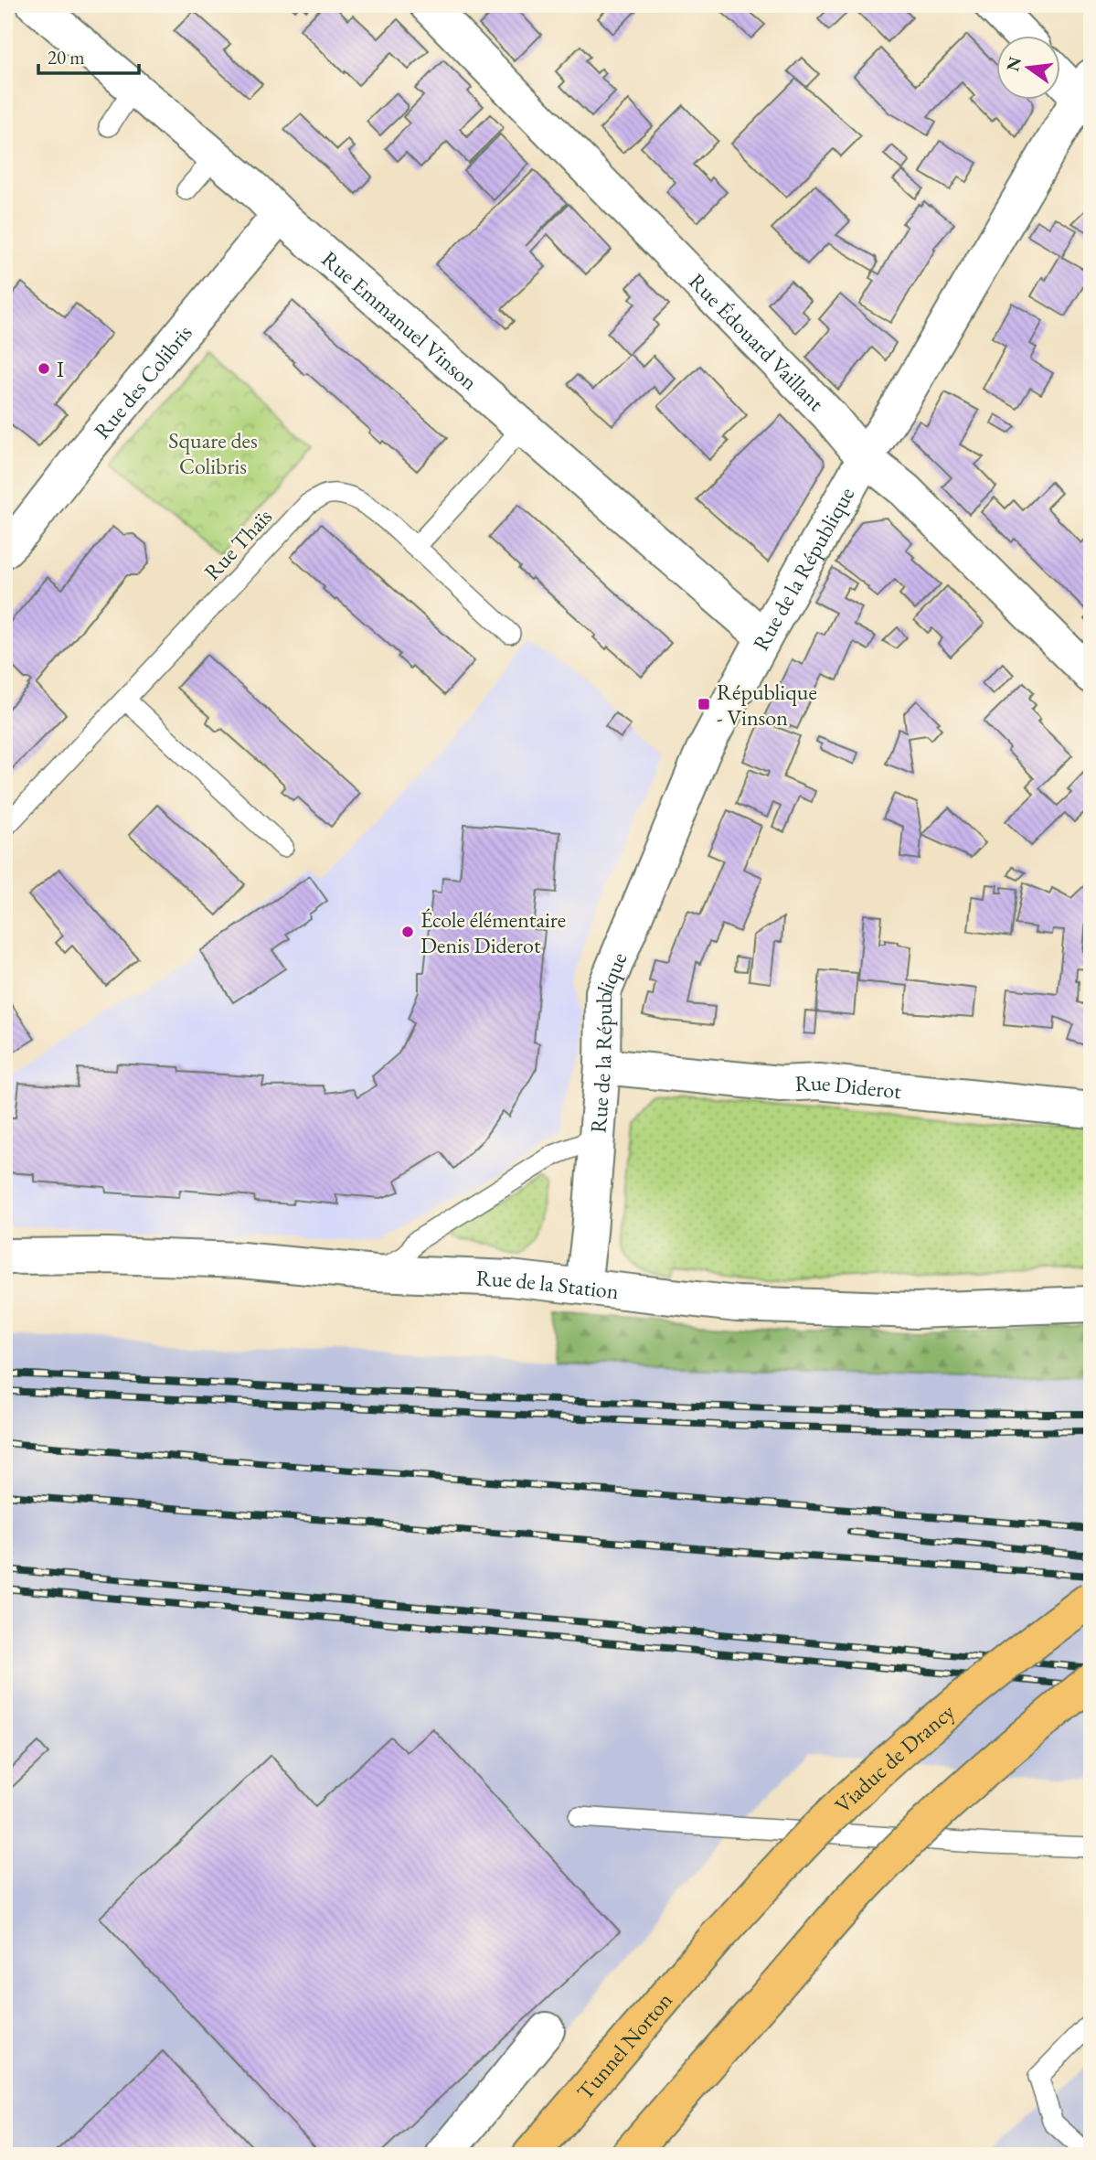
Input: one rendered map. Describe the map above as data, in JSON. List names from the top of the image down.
{
  "streets": {
    "highway": ["Viaduc de Drancy", "Tunnel Norton"],
    "street": [
      "Rue Emmanuel Vinson",
      "Rue Édouard Vaillant",
      "Rue des Colibris",
      "Rue de la République",
      "Rue Diderot",
      "Rue de la Station"
    ],
    "lane": ["Rue Thaïs"]
  },
  "crossings": [
    ["Rue Emmanuel Vinson", "Rue des Colibris"],
    ["Rue Emmanuel Vinson", "Rue de la République"],
    ["Rue Édouard Vaillant", "Rue de la République"],
    ["Rue de la République", "Rue Diderot"],
    ["Rue de la République", "Rue de la Station"],
    ["Viaduc de Drancy", "Tunnel Norton"]
  ],
  "parks": ["Square des Colibris"],
  "places": {
    "other": ["I", "École élémentaire Denis Diderot"],
    "transit": ["République - Vinson"]
  },
  "scale_bar": "20 m",
  "north": "left"
}
